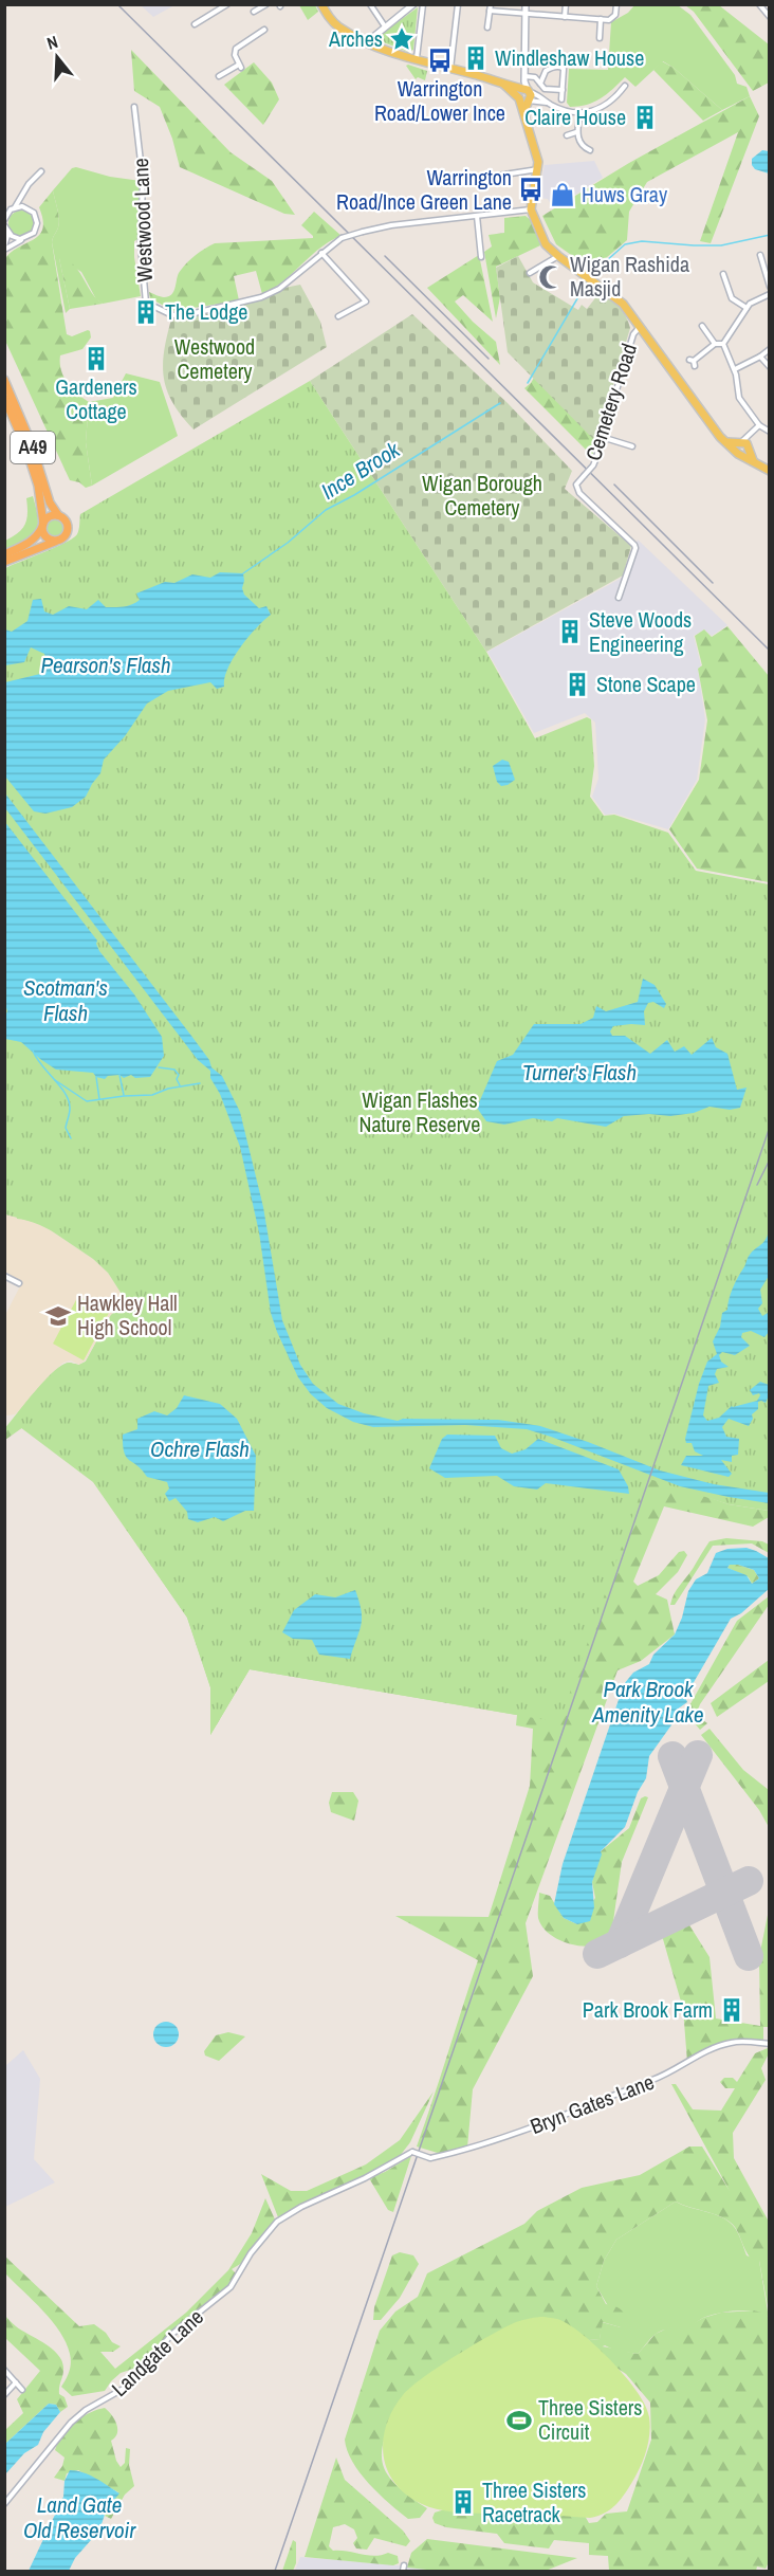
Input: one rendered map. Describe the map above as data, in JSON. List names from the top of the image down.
{
  "streets": {
    "highway": ["A49"],
    "street": [
      "Westwood Lane",
      "Cemetery Road",
      "Bryn Gates Lane",
      "Landgate Lane"
    ]
  },
  "crossings": [
    ["Bryn Gates Lane", "Landgate Lane"]
  ],
  "water": [
    "Ince Brook",
    "Pearson's Flash",
    "Scotman's Flash",
    "Turner's Flash",
    "Ochre Flash",
    "Park Brook Amenity Lake",
    "Land Gate Old Reservoir"
  ],
  "parks": ["Westwood Cemetery", "Wigan Borough Cemetery", "Wigan Flashes Nature Reserve"],
  "places": {
    "place": ["Arches"],
    "building": [
      "Windleshaw House",
      "Claire House",
      "The Lodge",
      "Gardeners Cottage",
      "Steve Woods Engineering",
      "Stone Scape",
      "Park Brook Farm",
      "Three Sisters Racetrack"
    ],
    "bus stop": ["Warrington Road/Lower Ince", "Warrington Road/Ince Green Lane"],
    "shop": ["Huws Gray"],
    "mosque": ["Wigan Rashida Masjid"],
    "school or university": ["Hawkley Hall High School"],
    "sports": ["Three Sisters Circuit"]
  },
  "north": "top"
}
